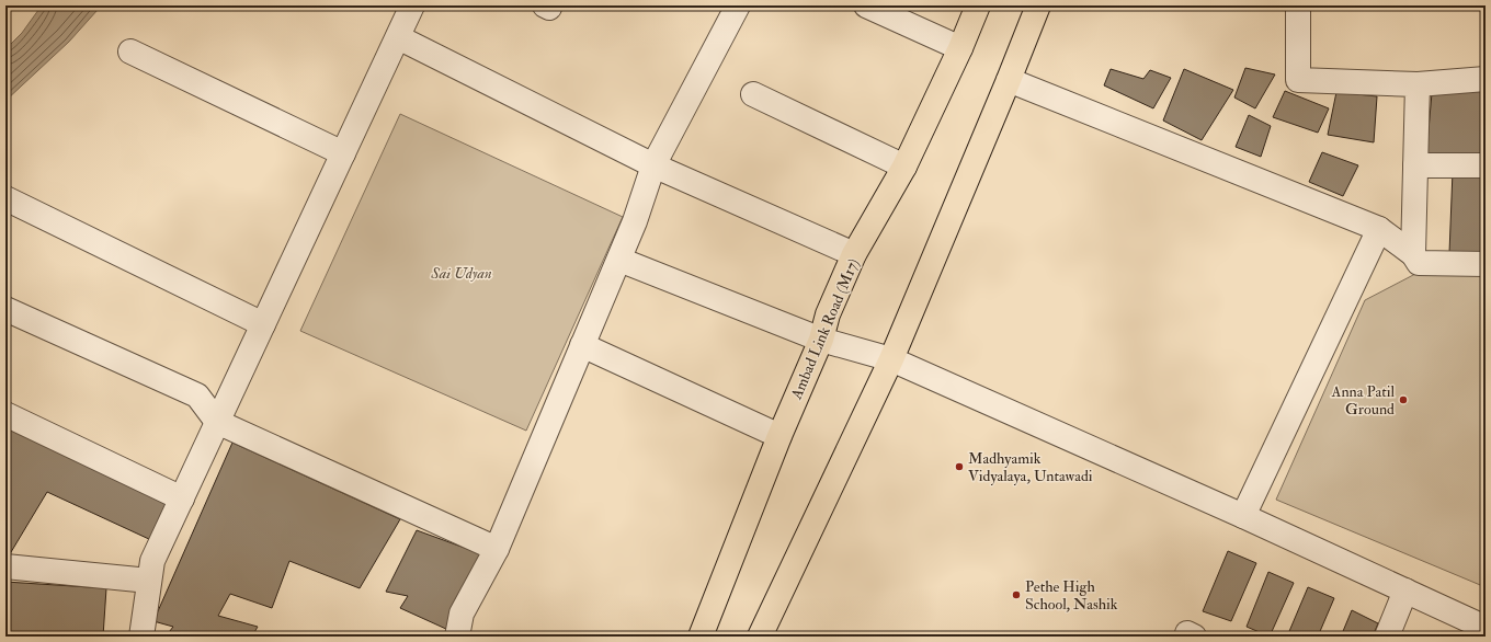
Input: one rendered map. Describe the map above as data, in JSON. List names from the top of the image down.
{
  "streets": {
    "main road": ["Ambad Link Road (M17)"]
  },
  "parks": ["Sai Udyan"],
  "places": ["Anna Patil Ground", "Madhyamik Vidyalaya, Untawadi", "Pethe High School, Nashik"]
}
